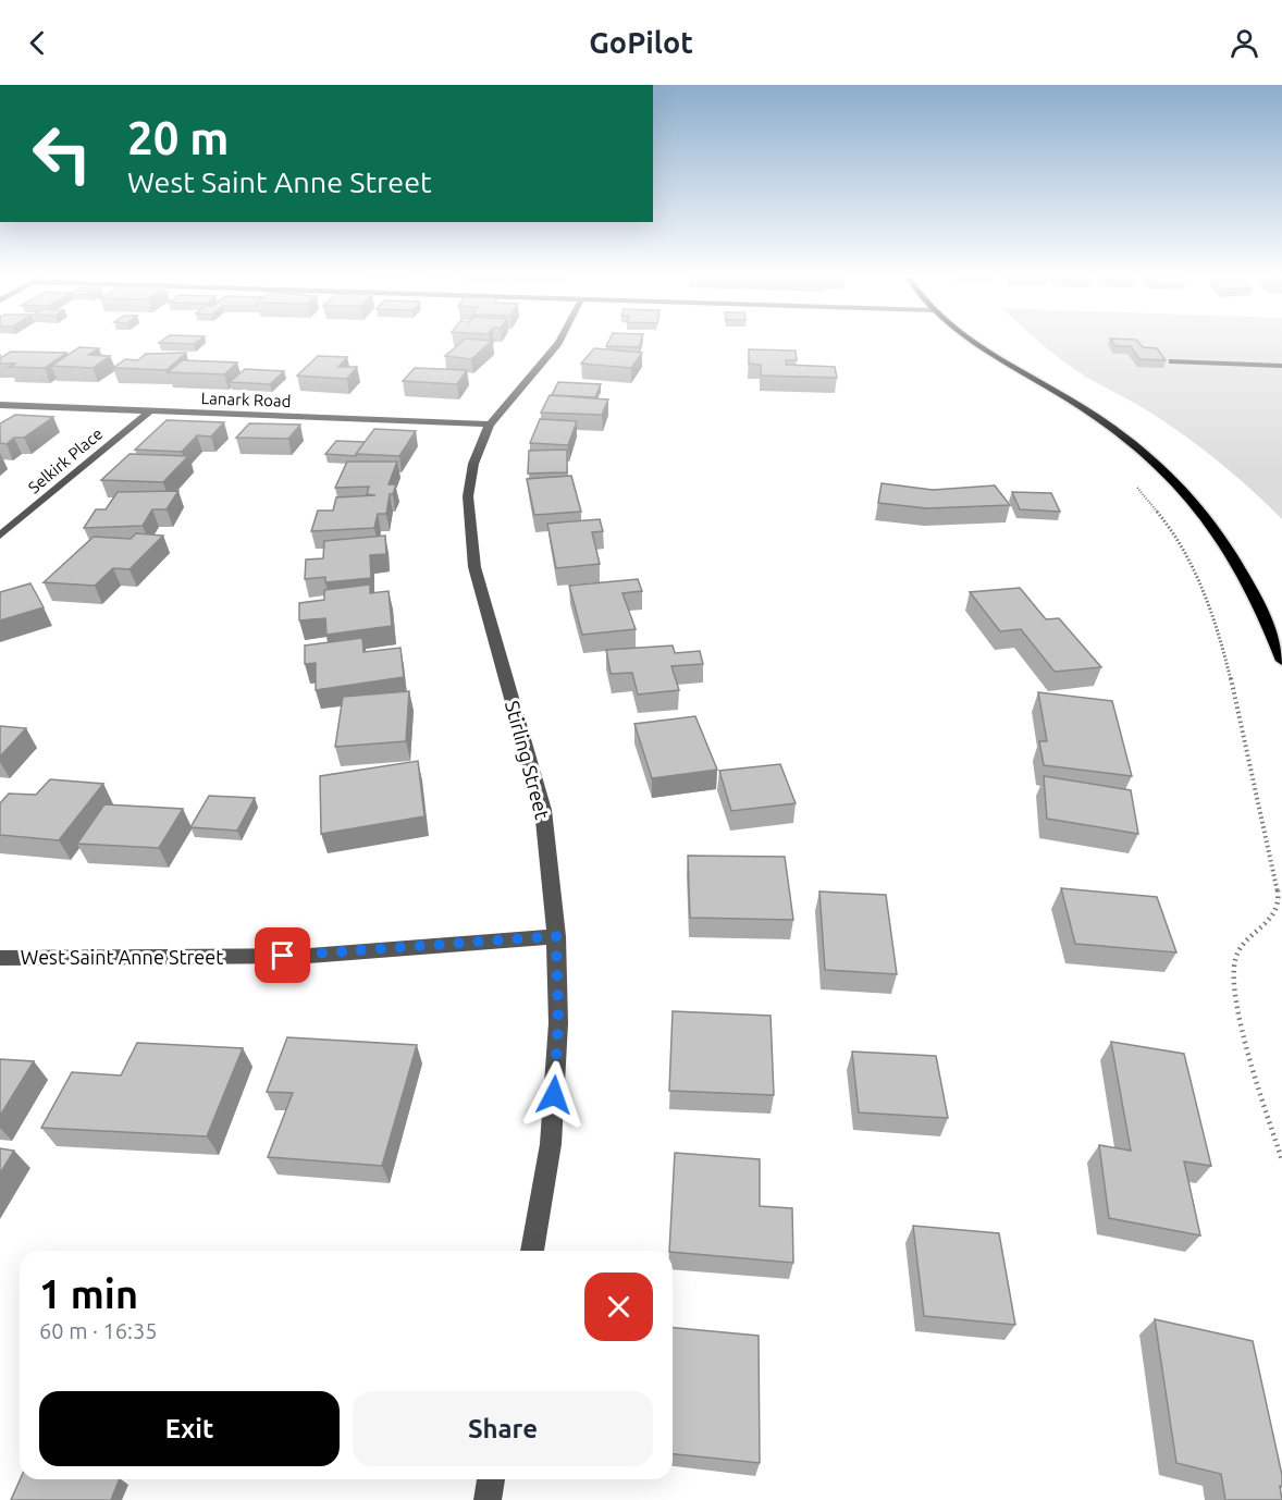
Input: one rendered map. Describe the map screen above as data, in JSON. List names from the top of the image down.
{
  "streets": {
    "street": [
      "Lanark Road",
      "Selkirk Place",
      "Stirling Street",
      "West Saint Anne Street"
    ]
  },
  "crossings": [
    ["Lanark Road", "Selkirk Place"],
    ["Lanark Road", "Stirling Street"],
    ["Stirling Street", "West Saint Anne Street"]
  ],
  "page": {
    "header": "GoPilot",
    "turn": ["20 m", "West Saint Anne Street"],
    "heading": ["1 min", "60 m · 16:35"],
    "buttons": ["Exit", "Share"]
  }
}
